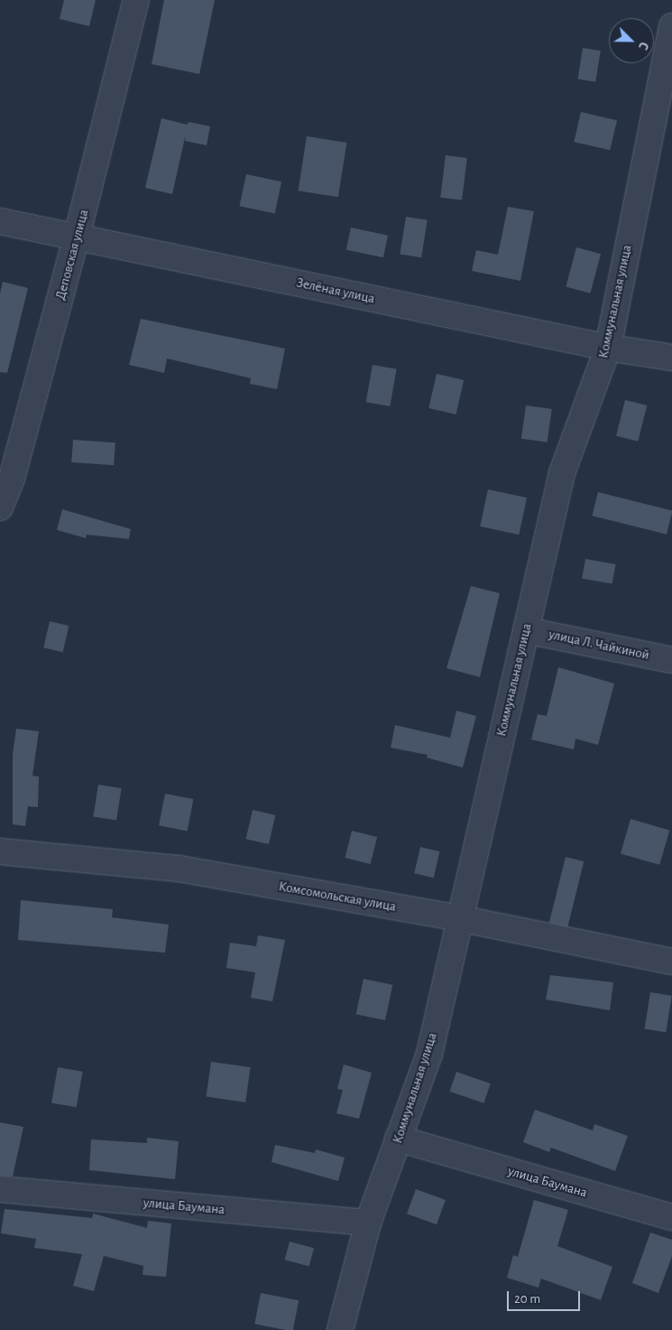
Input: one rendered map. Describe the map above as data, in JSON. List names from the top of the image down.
{
  "streets": {
    "street": [
      "Деповская улица",
      "Зелёная улица",
      "Коммунальная улица",
      "улица Л. Чайкиной",
      "Комсомольская улица",
      "улица Баумана"
    ]
  },
  "crossings": [
    ["Деповская улица", "Зелёная улица"],
    ["Зелёная улица", "Коммунальная улица"],
    ["Коммунальная улица", "улица Л. Чайкиной"],
    ["Коммунальная улица", "Комсомольская улица"],
    ["Коммунальная улица", "улица Баумана"]
  ],
  "scale_bar": "20 m",
  "north": "bottom right"
}
